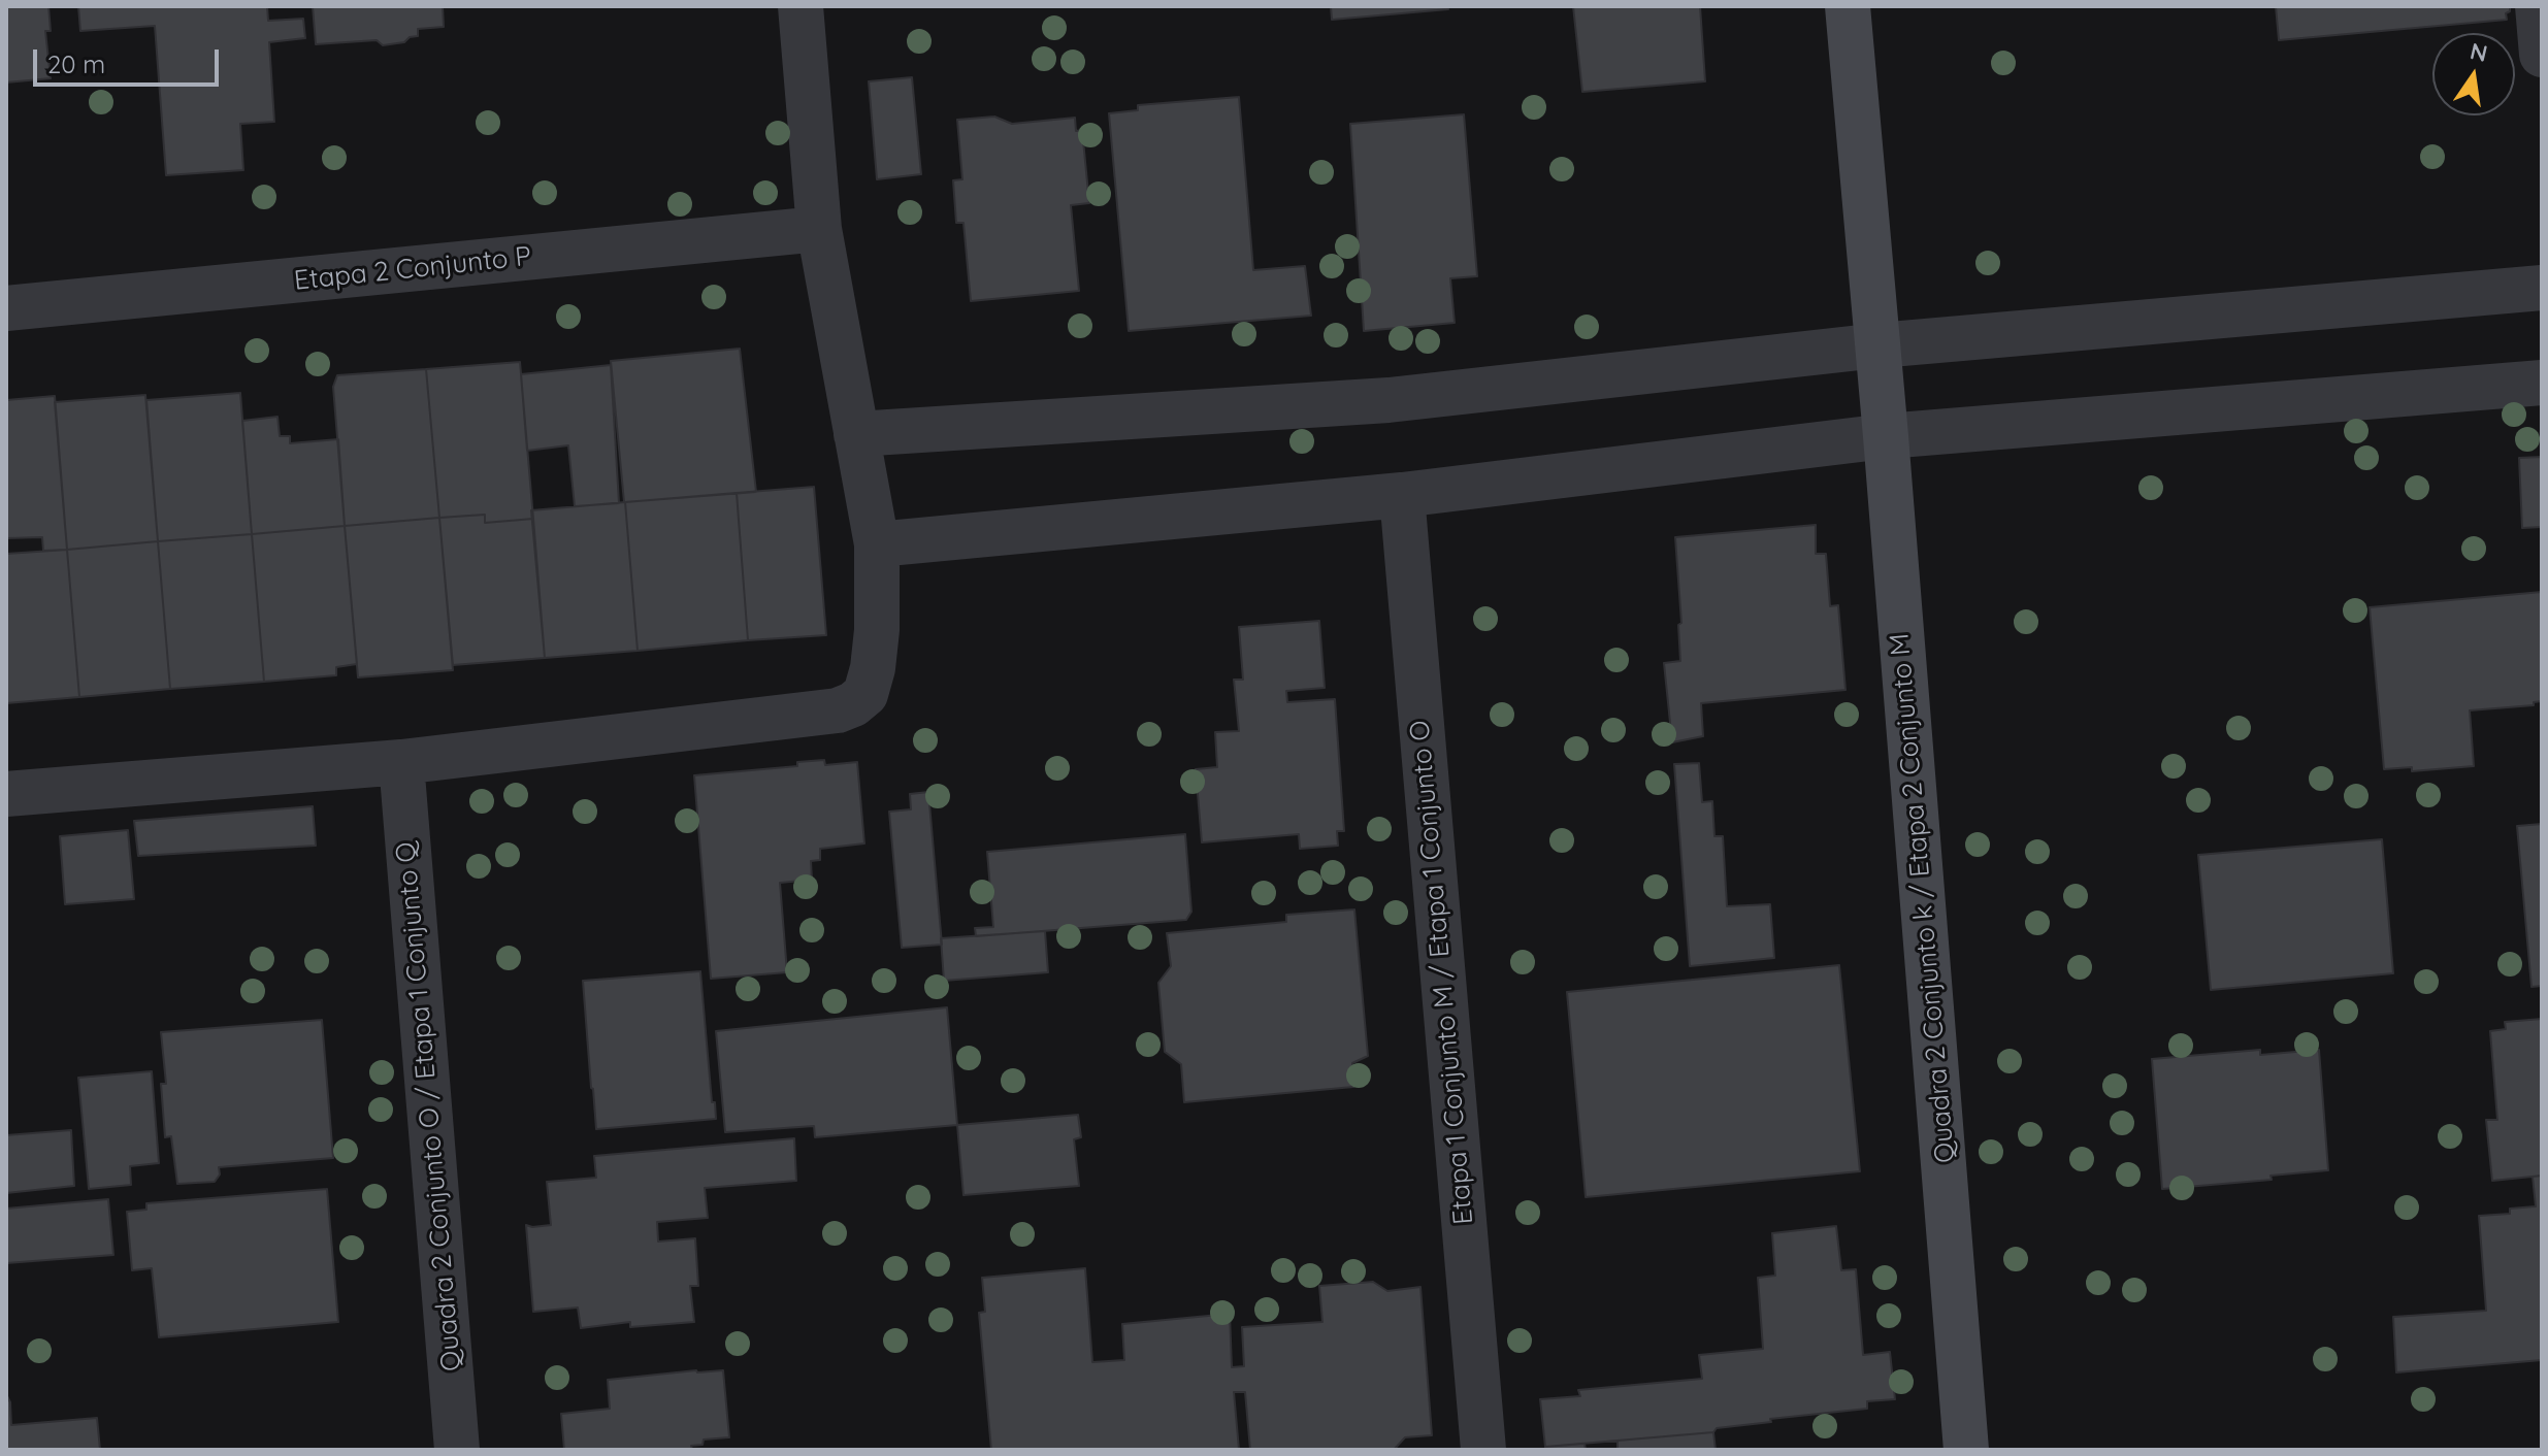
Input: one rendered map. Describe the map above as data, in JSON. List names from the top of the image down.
{
  "streets": {
    "street": [
      "Etapa 2 Conjunto P",
      "Quadra 2 Conjunto k / Etapa 2 Conjunto M",
      "Etapa 1 Conjunto M / Etapa 1 Conjunto O",
      "Quadra 2 Conjunto O / Etapa 1 Conjunto Q"
    ]
  },
  "scale_bar": "20 m",
  "north": "top"
}
